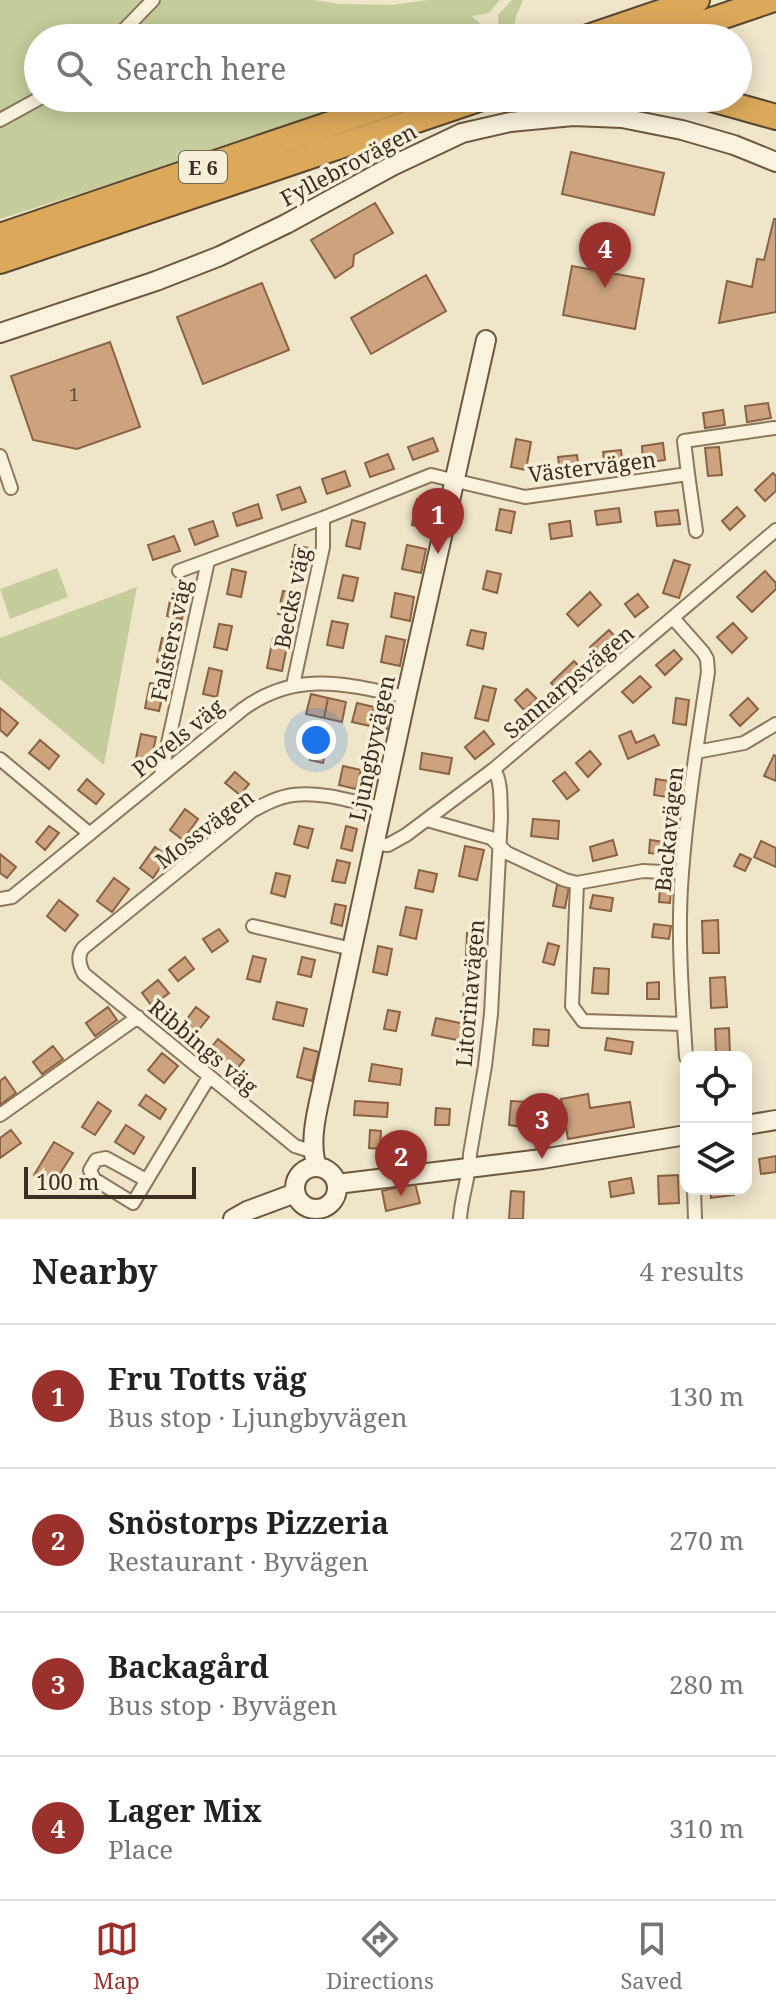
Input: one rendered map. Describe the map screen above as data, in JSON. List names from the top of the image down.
{
  "streets": {
    "highway": ["E 6"],
    "street": [
      "Fyllebrovägen",
      "Västervägen",
      "Becks väg",
      "Falsters väg",
      "Sannarpsvägen",
      "Povels väg",
      "Ljungbyvägen",
      "Mossvägen",
      "Backavägen",
      "Litorinavägen",
      "Ribbings väg"
    ]
  },
  "crossings": [
    ["Västervägen", "Becks väg"],
    ["Västervägen", "Falsters väg"],
    ["Västervägen", "Ljungbyvägen"],
    ["Becks väg", "Povels väg"],
    ["Falsters väg", "Povels väg"],
    ["Sannarpsvägen", "Ljungbyvägen"],
    ["Sannarpsvägen", "Backavägen"],
    ["Sannarpsvägen", "Litorinavägen"],
    ["Povels väg", "Ljungbyvägen"],
    ["Ljungbyvägen", "Mossvägen"],
    ["Ljungbyvägen", "Ribbings väg"],
    ["Mossvägen", "Ribbings väg"]
  ],
  "house_numbers": ["1"],
  "scale_bar": "100 m",
  "page": {
    "search": "Search here",
    "pins": [
      "4",
      "1",
      "3",
      "2"
    ],
    "scale": "100 m",
    "heading": ["Nearby", "4 results"],
    "list": [
      {
        "mark": "1",
        "name": "Fru Totts väg",
        "note": "Bus stop · Ljungbyvägen",
        "value": "130 m"
      },
      {
        "mark": "2",
        "name": "Snöstorps Pizzeria",
        "note": "Restaurant · Byvägen",
        "value": "270 m"
      },
      {
        "mark": "3",
        "name": "Backagård",
        "note": "Bus stop · Byvägen",
        "value": "280 m"
      },
      {
        "mark": "4",
        "name": "Lager Mix",
        "note": "Place",
        "value": "310 m"
      }
    ],
    "nav": ["Map", "Directions", "Saved"]
  }
}
